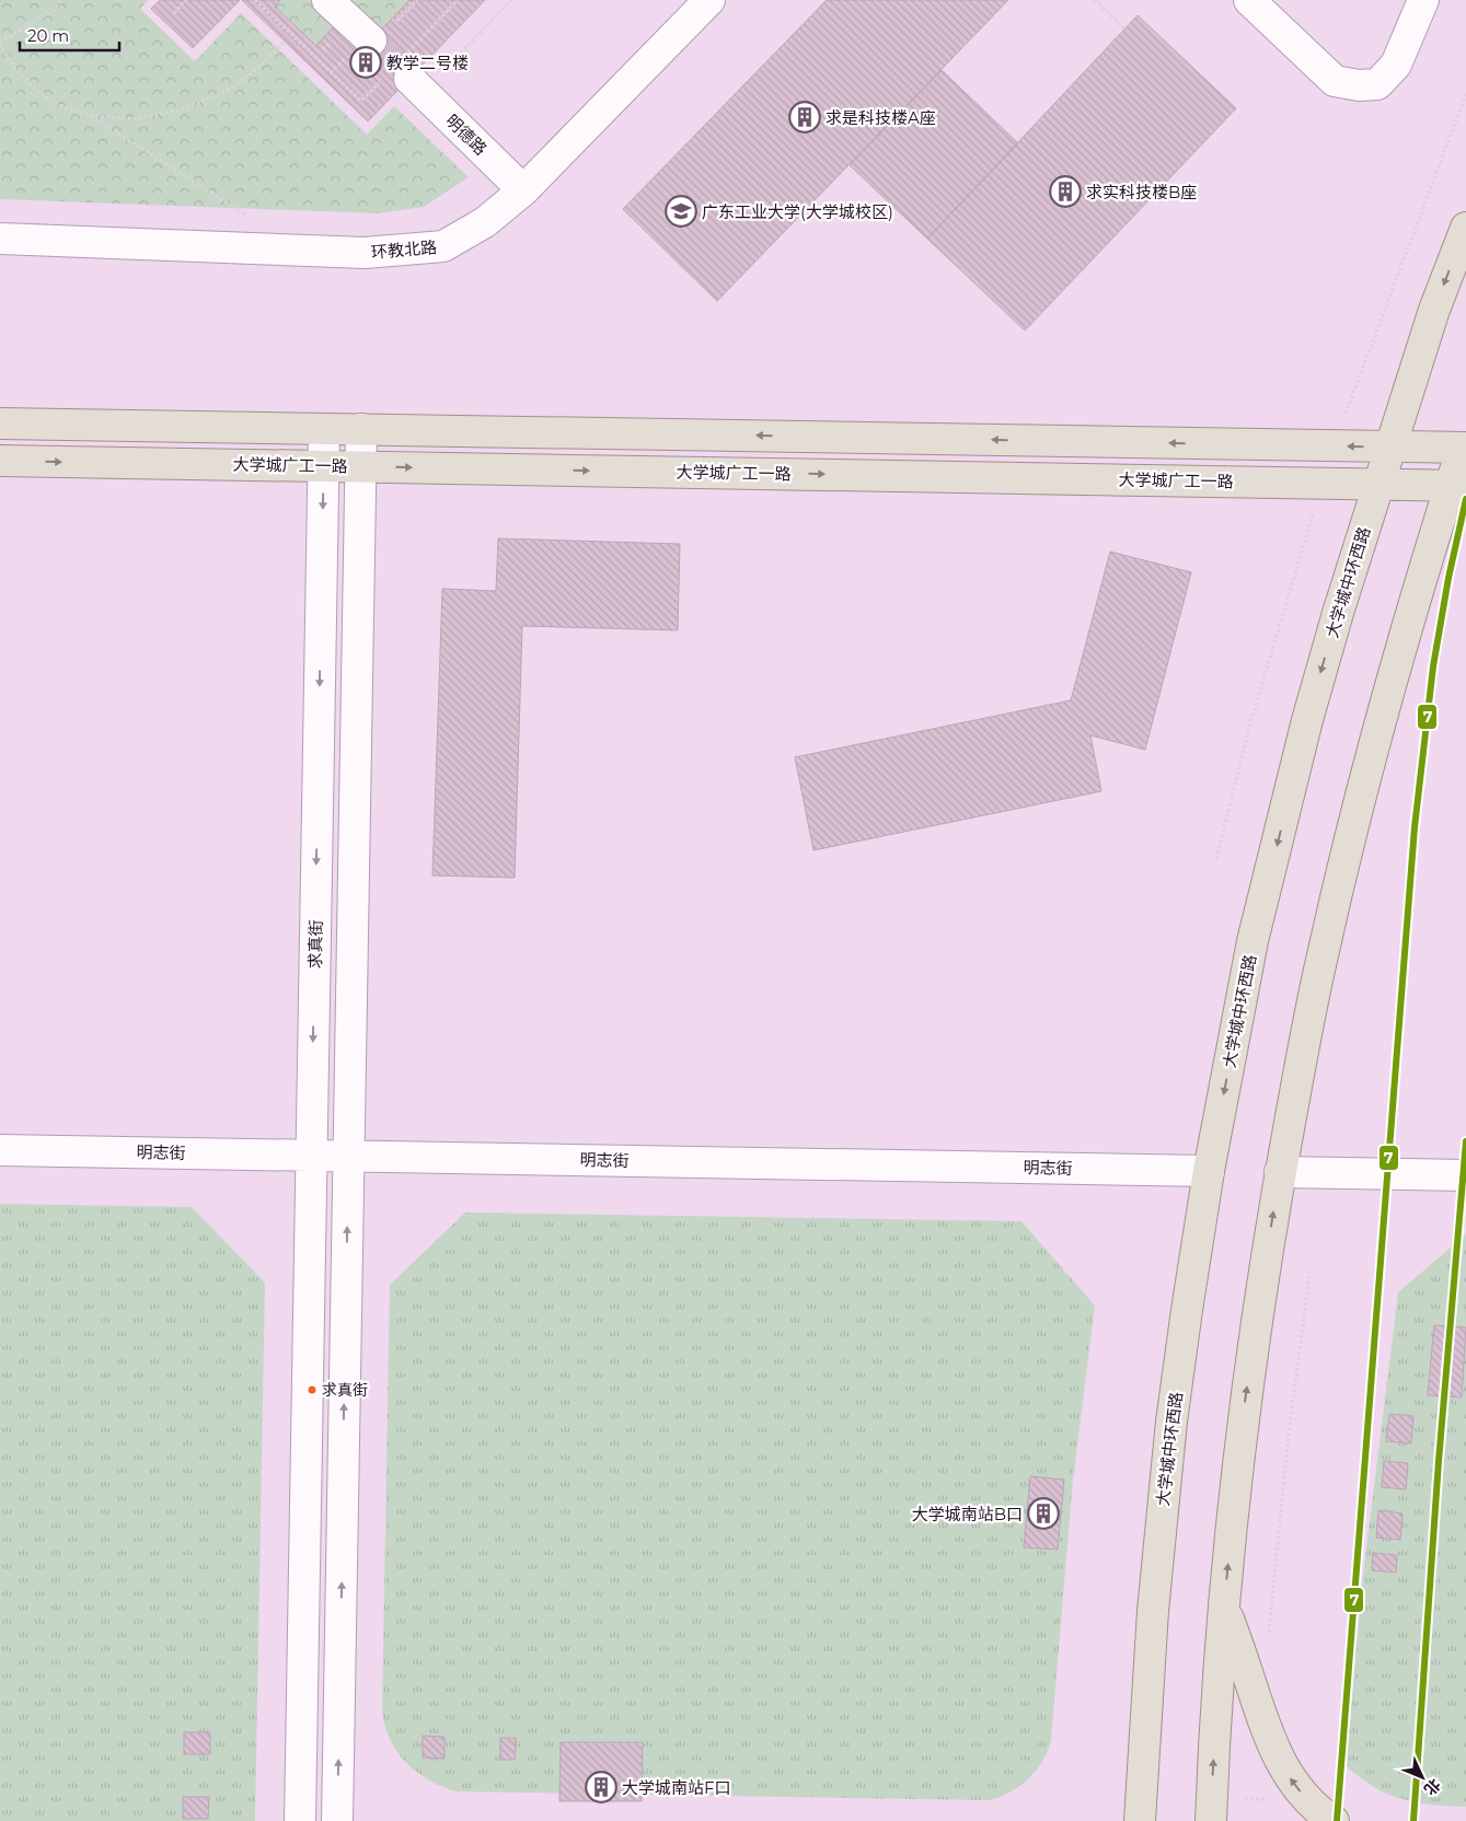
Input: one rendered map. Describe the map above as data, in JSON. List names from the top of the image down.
{
  "streets": {
    "main road": ["大学城广工一路", "大学城中环西路"],
    "street": [
      "明德路",
      "环教北路",
      "求真街",
      "明志街"
    ]
  },
  "crossings": [
    ["明德路", "环教北路"],
    ["大学城广工一路", "大学城中环西路"],
    ["大学城广工一路", "求真街"],
    ["大学城中环西路", "明志街"],
    ["求真街", "明志街"]
  ],
  "places": {
    "building": [
      "教学二号楼",
      "求是科技楼A座",
      "求实科技楼B座",
      "大学城南站B口",
      "大学城南站F口"
    ],
    "school or university": ["广东工业大学(大学城校区)"],
    "other": ["求真街"]
  },
  "lines": ["transit line 7"],
  "scale_bar": "20 m",
  "north": "bottom right"
}
